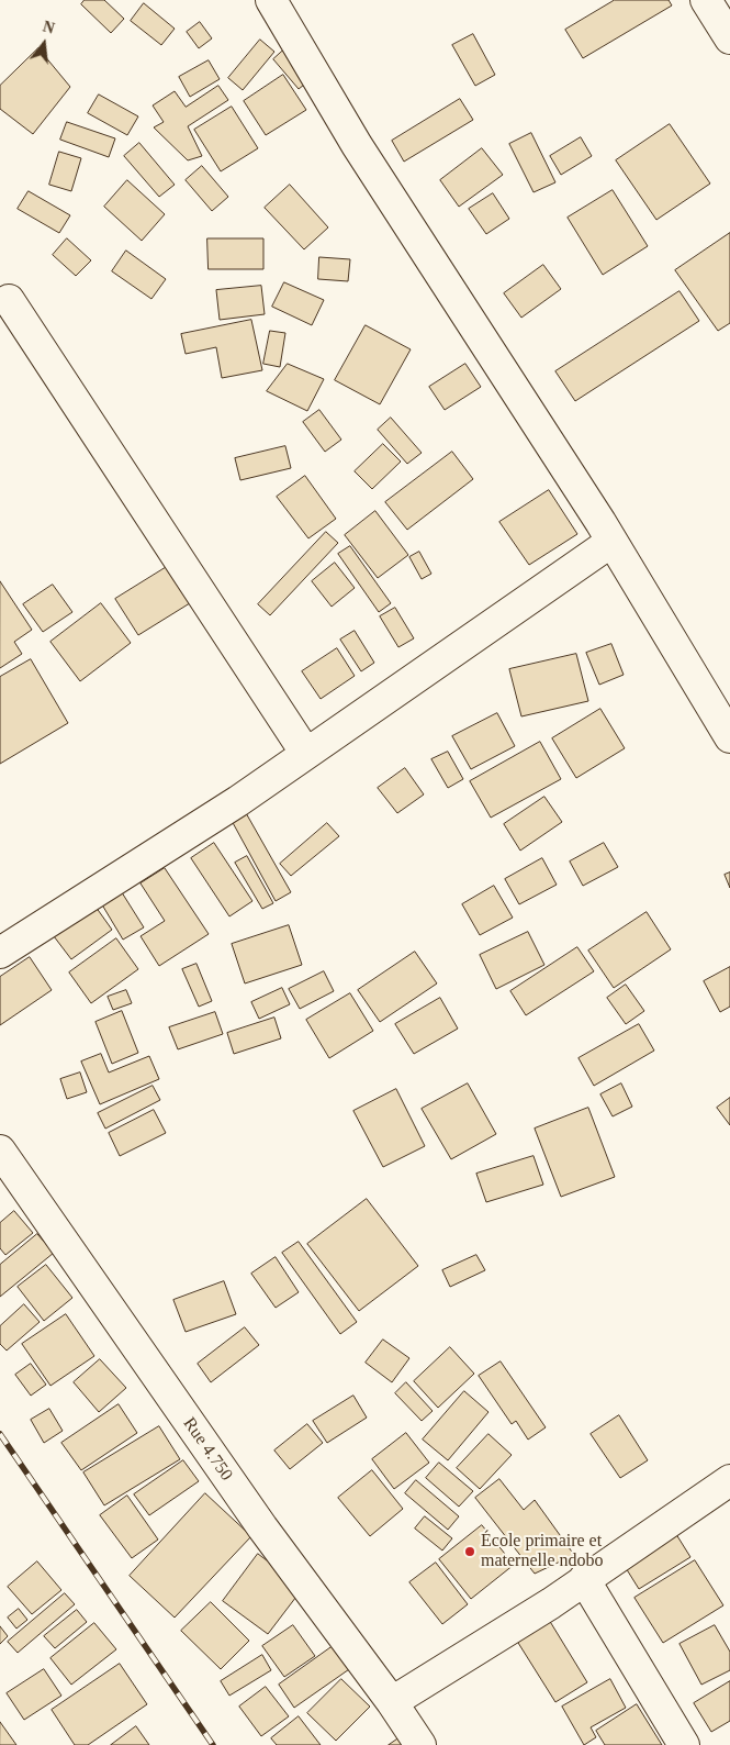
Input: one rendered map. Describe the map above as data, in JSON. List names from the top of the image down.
{
  "streets": {
    "street": ["Rue 4.750"]
  },
  "places": ["École primaire et maternelle ndobo"],
  "north": "top"
}
